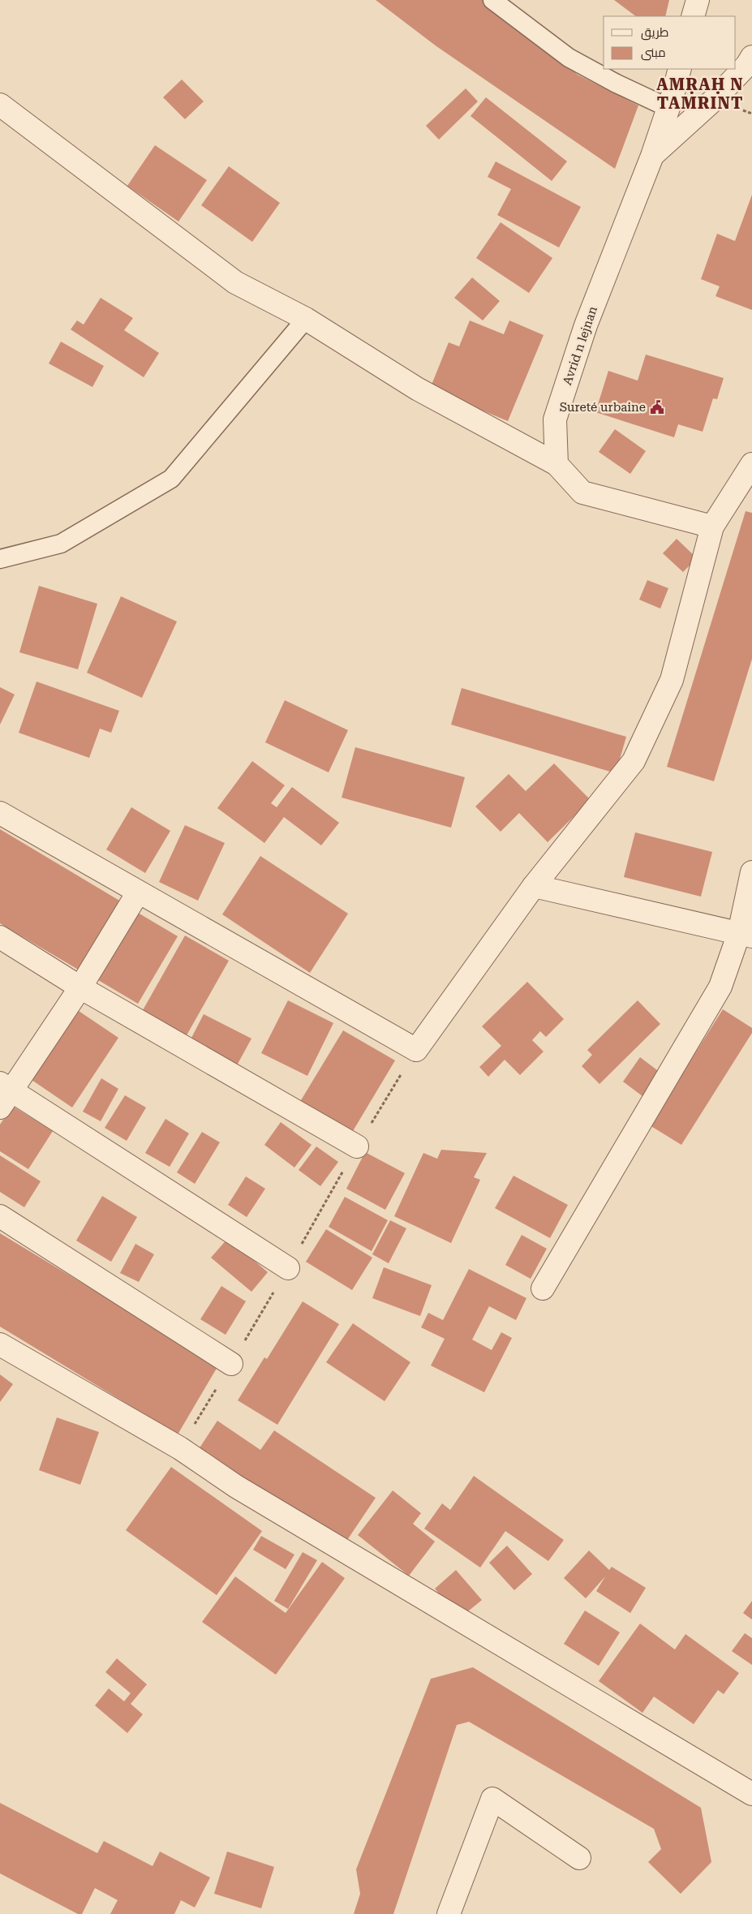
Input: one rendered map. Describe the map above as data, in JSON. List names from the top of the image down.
{
  "streets": {
    "street": ["Avrid n lejnan"]
  },
  "districts": ["AMṚAḤ N TAMRINT"],
  "places": {
    "public building": ["Sureté urbaine"]
  },
  "legend": ["طريق", "مبنى"]
}
